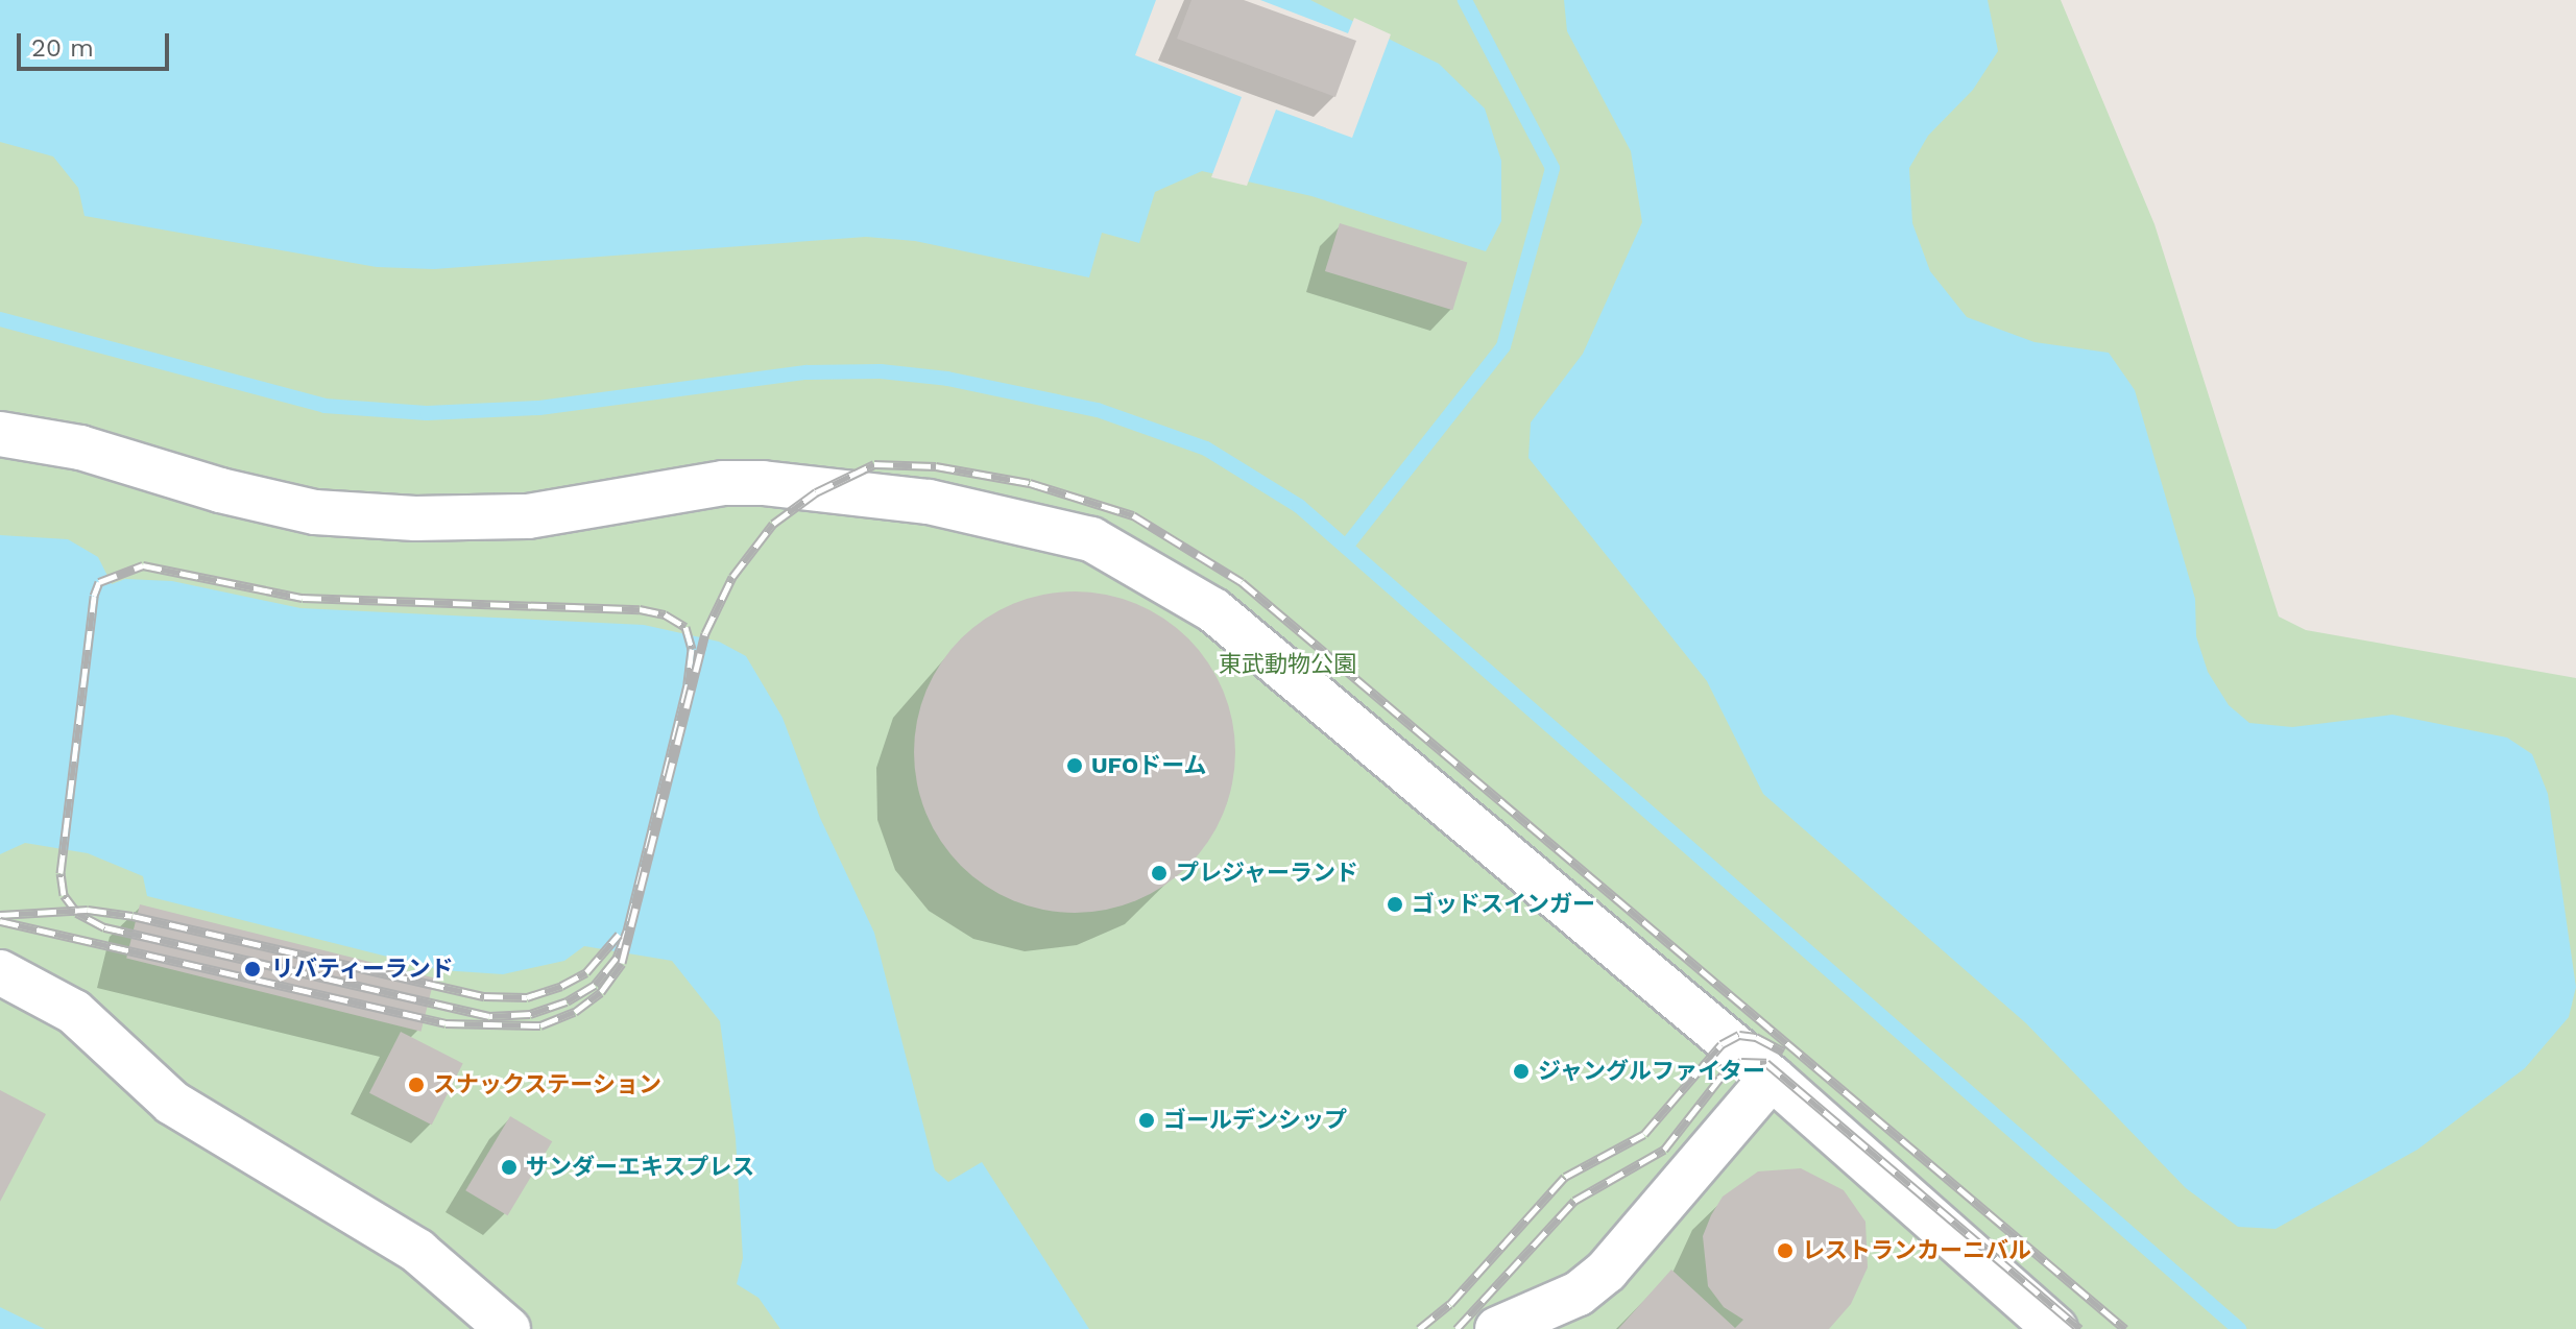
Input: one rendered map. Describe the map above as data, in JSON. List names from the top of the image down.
{
  "parks": ["東武動物公園"],
  "places": [
    "UFOドーム",
    "プレジャーランド",
    "ゴッドスインガー",
    "リバティーランド",
    "ジャングルファイター",
    "スナックステーション",
    "ゴールデンシップ",
    "サンダーエキスプレス",
    "レストランカーニバル"
  ],
  "scale_bar": "20 m"
}
